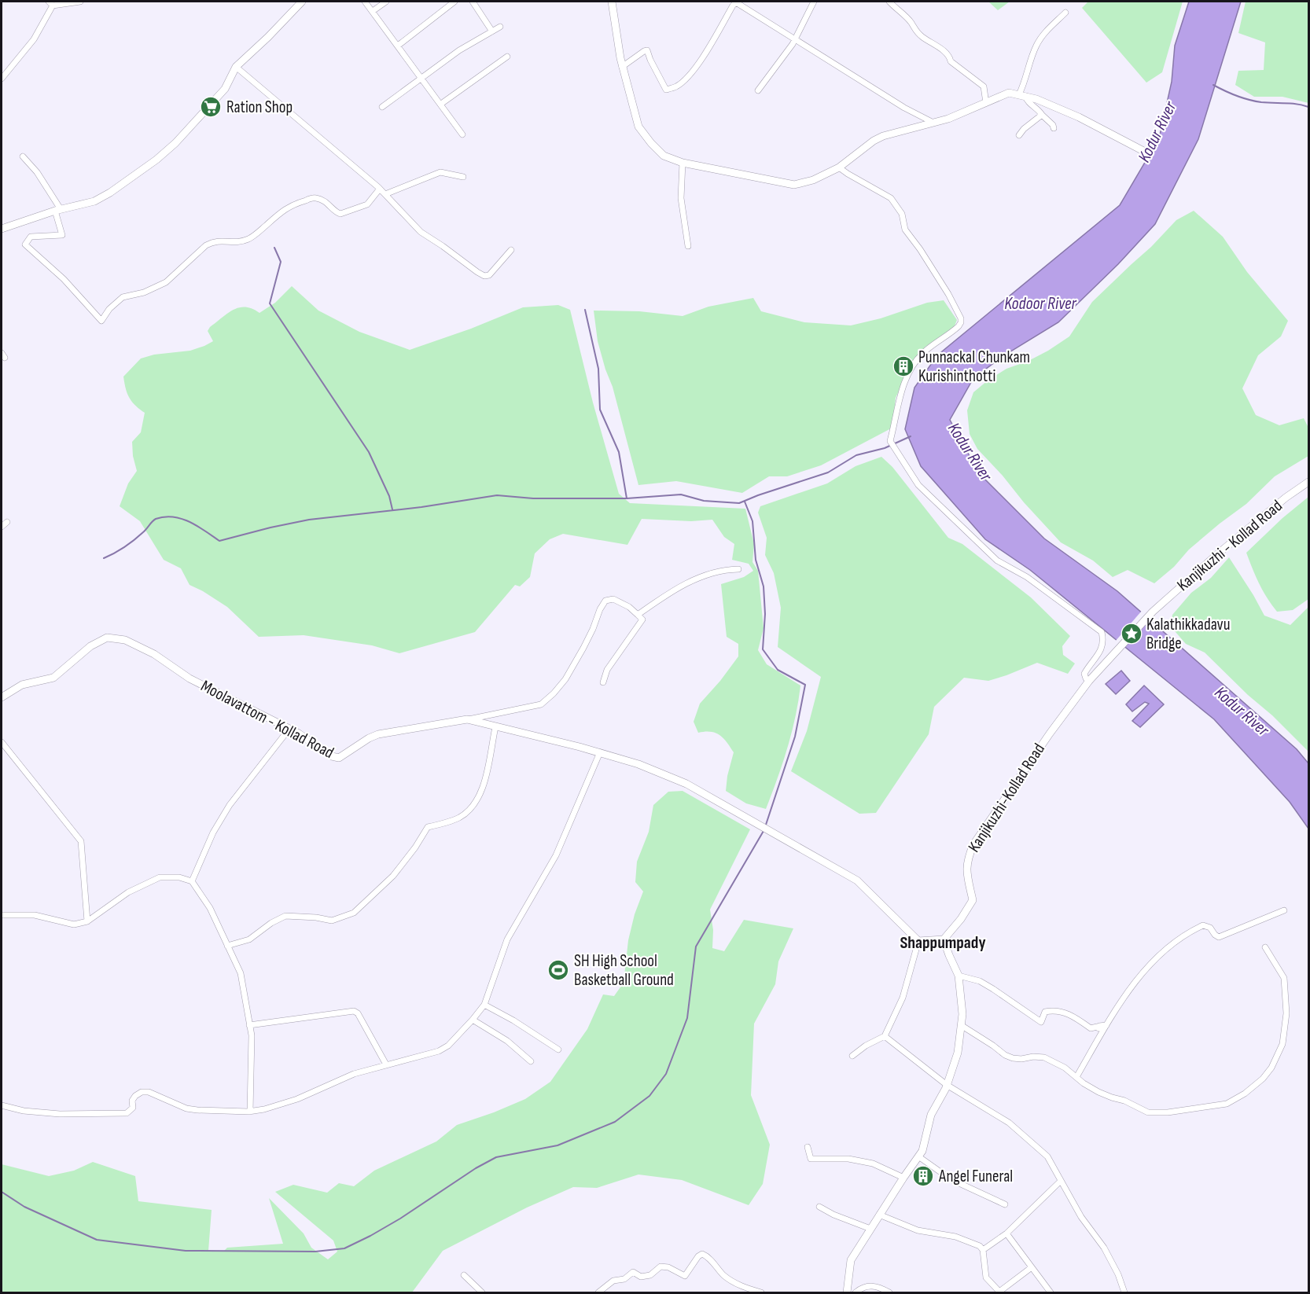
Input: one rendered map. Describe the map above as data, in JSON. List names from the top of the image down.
{
  "streets": {
    "main road": ["Kanjikuzhi - Kollad Road", "Moolavattom - Kollad Road", "Kanjikuzhi-Kollad Road"]
  },
  "crossings": [
    ["Kanjikuzhi - Kollad Road", "Kanjikuzhi-Kollad Road"]
  ],
  "districts": ["Shappumpady"],
  "water": ["Kodur River", "Kodoor River"],
  "places": {
    "supermarket": ["Ration Shop"],
    "building": ["Punnackal Chunkam Kurishinthotti", "Angel Funeral"],
    "place": ["Kalathikkadavu Bridge"],
    "sports": ["SH High School Basketball Ground"]
  }
}
